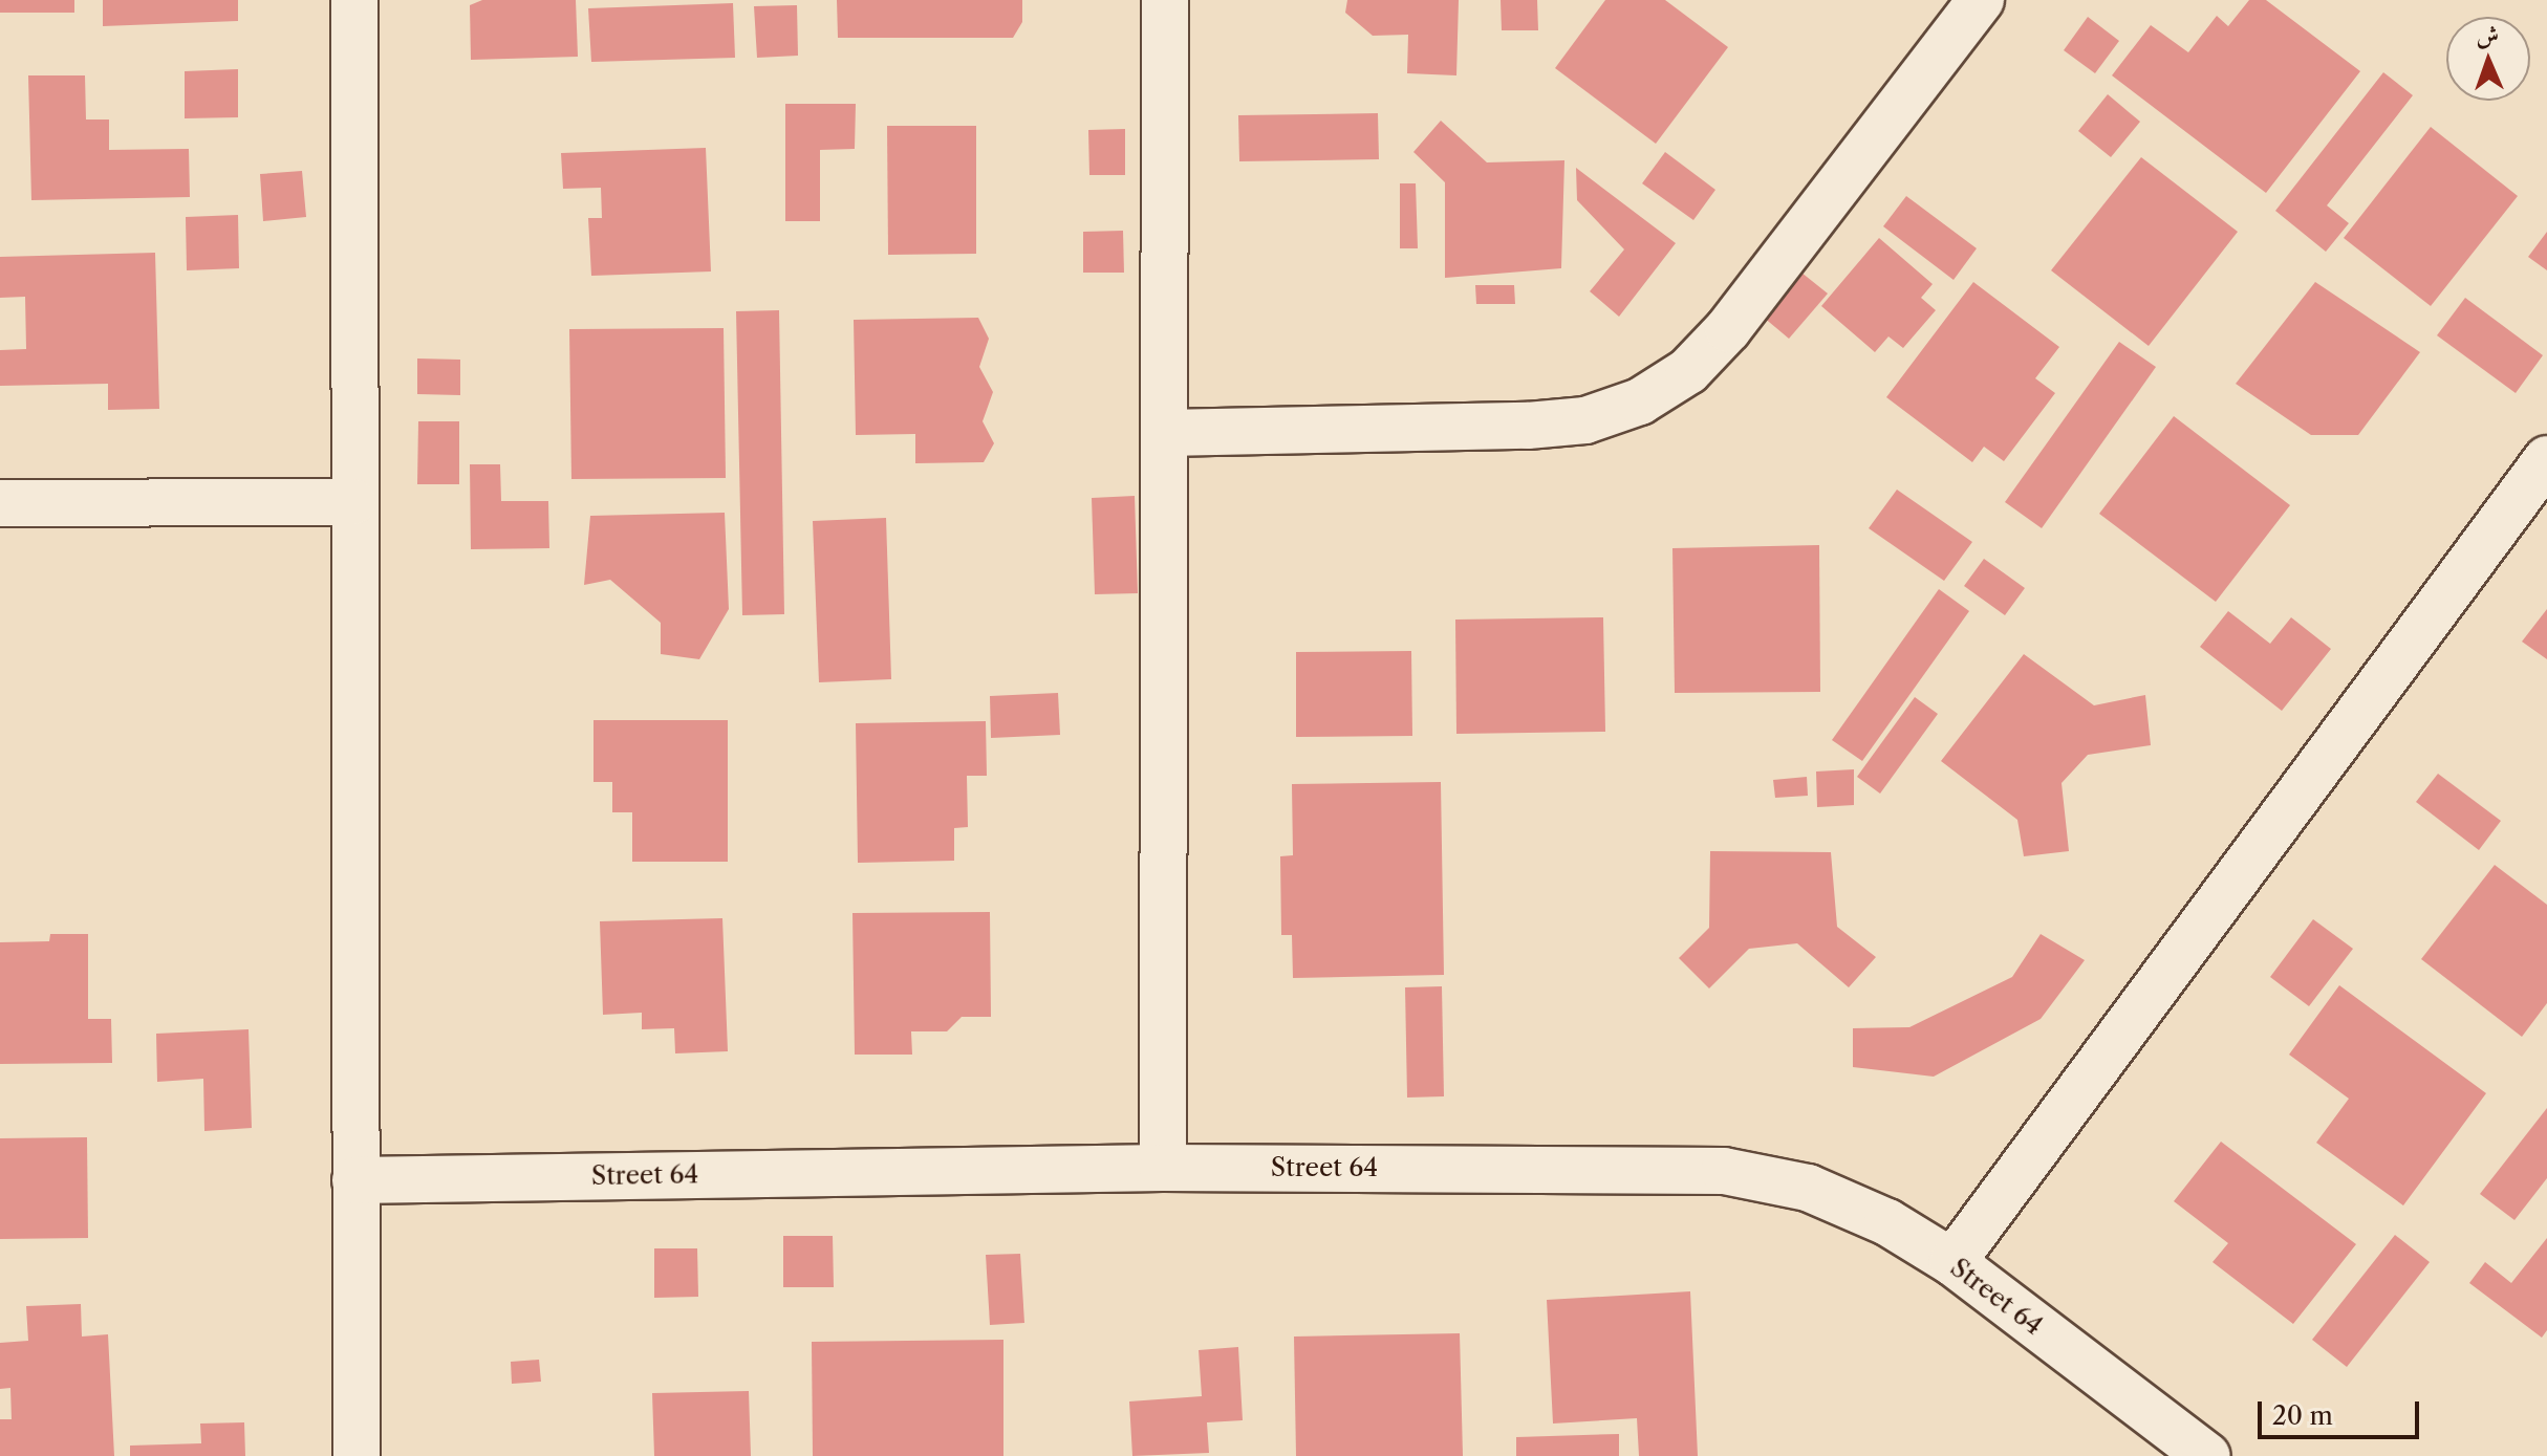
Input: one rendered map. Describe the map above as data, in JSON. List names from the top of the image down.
{
  "streets": {
    "street": ["Street 64"]
  },
  "scale_bar": "20 m",
  "north": "top"
}
